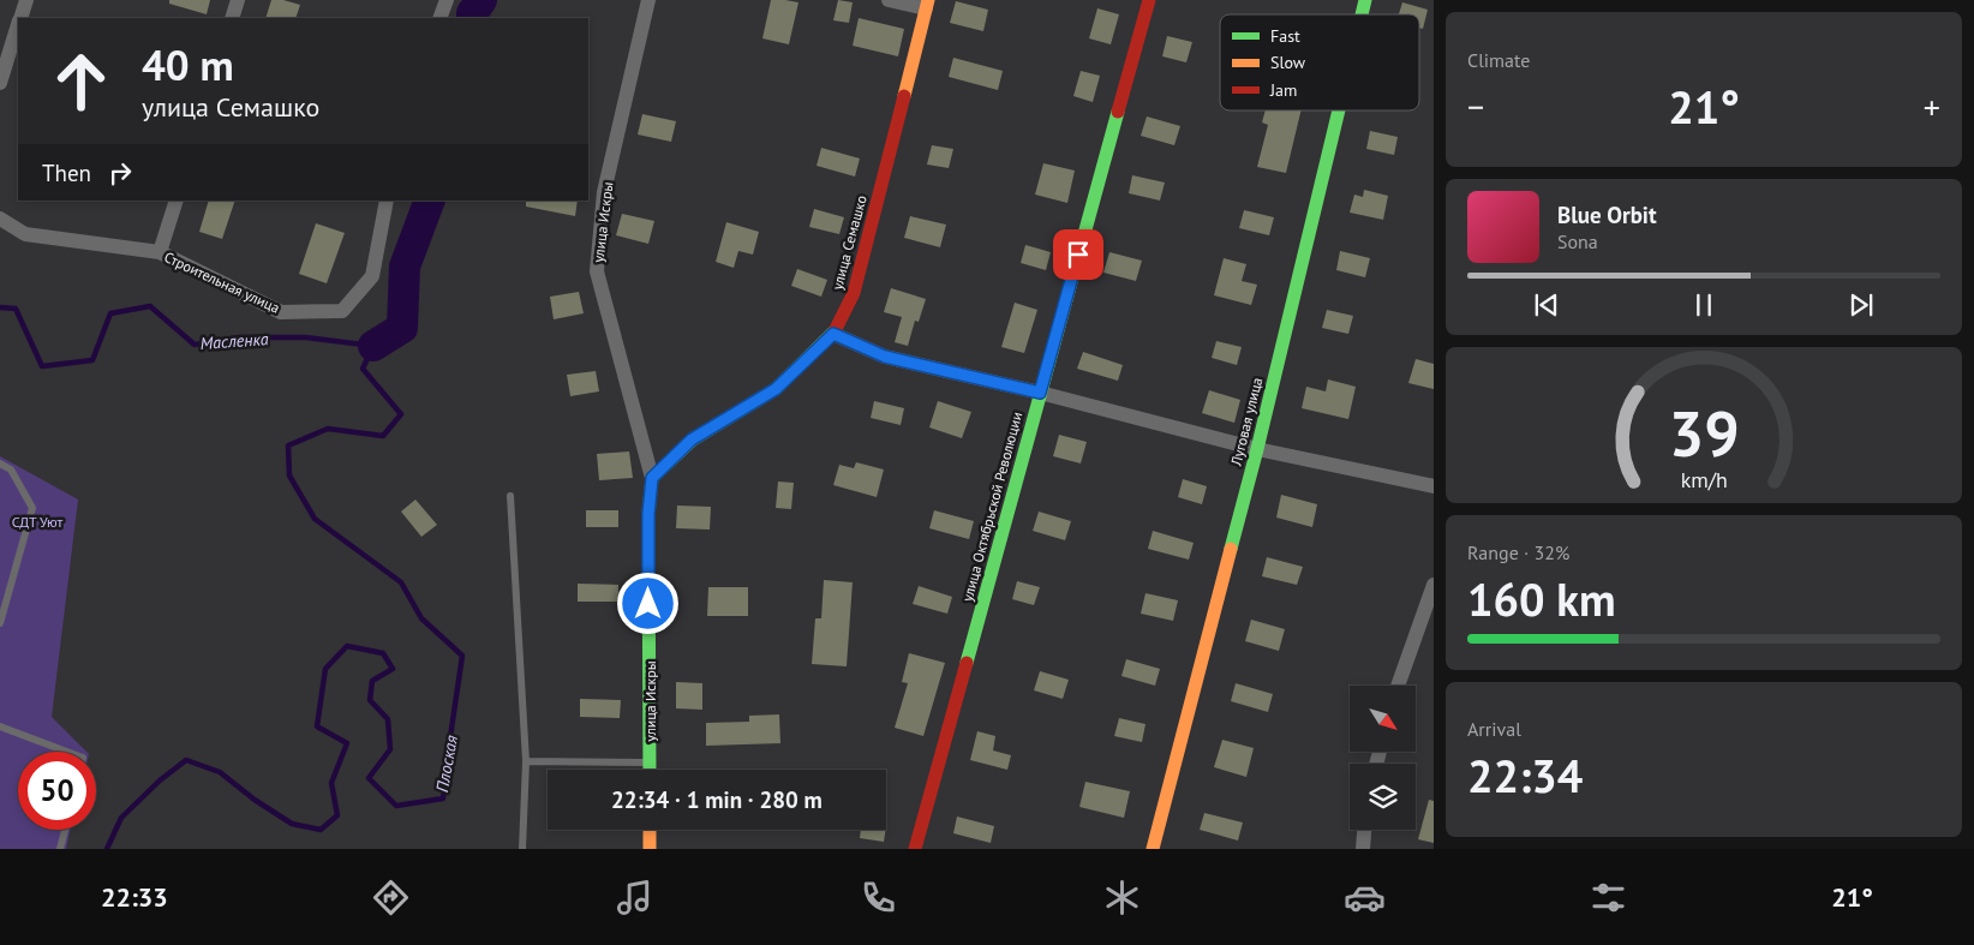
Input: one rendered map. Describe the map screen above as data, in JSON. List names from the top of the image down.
{
  "streets": {
    "street": [
      "улица Искры",
      "улица Семашко",
      "Строительная улица",
      "Луговая улица",
      "улица Октябрьской Революции"
    ]
  },
  "crossings": [
    ["улица Искры", "улица Семашко"]
  ],
  "water": ["Масленка", "Плоская"],
  "parks": ["СДТ Уют"],
  "legend": ["Fast", "Slow", "Jam"],
  "north": "bottom right",
  "page": {
    "tile": [
      "Climate",
      ["Range · 32%", "160 km"],
      ["Arrival", "22:34"]
    ],
    "turn": ["40 m", "улица Семашко"],
    "heat": ["−", "21°", "+"],
    "then": "Then",
    "song": ["Blue Orbit", "Sona"],
    "limit": "50",
    "trip": "22:34 · 1 min · 280 m",
    "tabs": ["22:33", "21°"],
    "gauge": ["39", "km/h"]
  }
}
